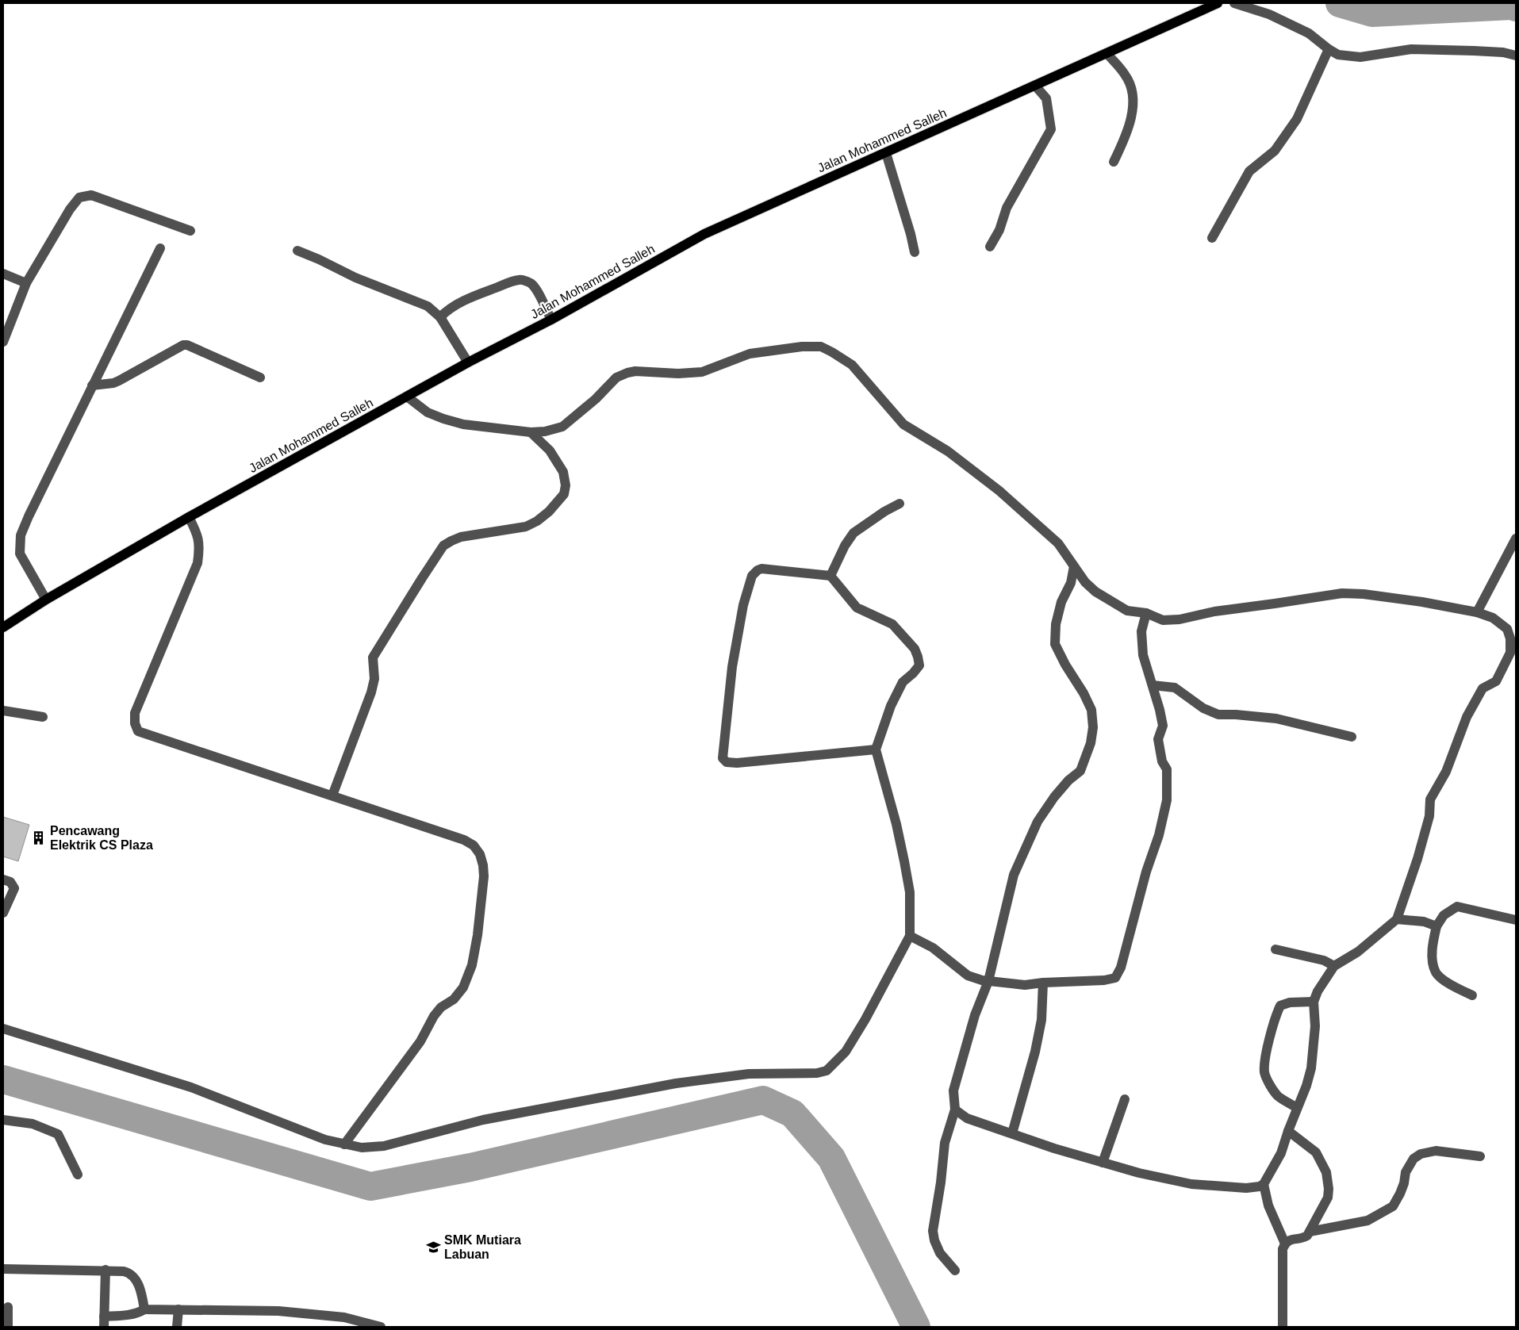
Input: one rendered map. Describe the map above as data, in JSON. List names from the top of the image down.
{
  "streets": {
    "main road": ["Jalan Mohammed Salleh"]
  },
  "places": {
    "building": ["Pencawang Elektrik CS Plaza"],
    "school or university": ["SMK Mutiara Labuan"]
  }
}
